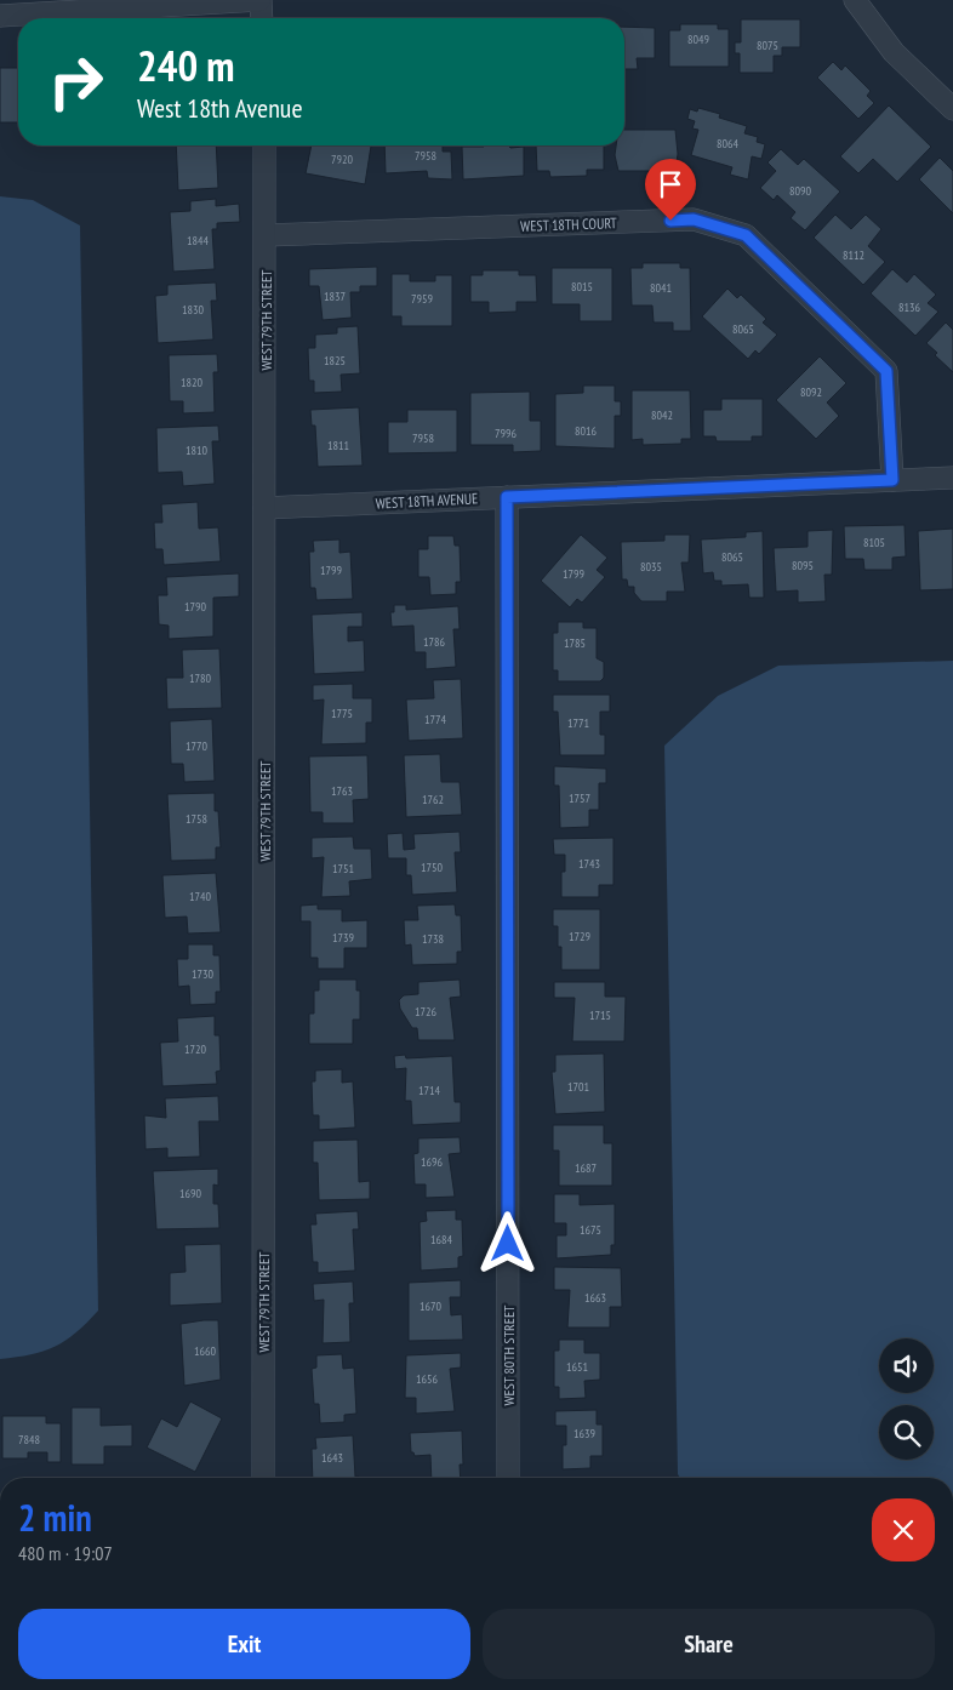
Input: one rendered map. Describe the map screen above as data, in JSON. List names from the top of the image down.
{
  "streets": {
    "street": [
      "WEST 18TH COURT",
      "WEST 79TH STREET",
      "WEST 18TH AVENUE",
      "WEST 80TH STREET"
    ]
  },
  "crossings": [
    ["WEST 18TH COURT", "WEST 79TH STREET"],
    ["WEST 18TH COURT", "WEST 18TH AVENUE"],
    ["WEST 79TH STREET", "WEST 18TH AVENUE"],
    ["WEST 18TH AVENUE", "WEST 80TH STREET"]
  ],
  "house_numbers": [
    "8049",
    "8075",
    "8064",
    "7958",
    "7920",
    "8090",
    "1844",
    "8112",
    "8015",
    "8041",
    "1837",
    "7959",
    "8136",
    "1830",
    "8065",
    "1825",
    "1820",
    "8092",
    "8042",
    "8016",
    "7996",
    "7958",
    "1811",
    "1810",
    "8105",
    "8065",
    "8095",
    "8035",
    "1799",
    "1799",
    "1790",
    "1786",
    "1785",
    "1780",
    "1775",
    "1774",
    "1771",
    "1770",
    "1763",
    "1757",
    "1762",
    "1758",
    "1743",
    "1750",
    "1751",
    "1740",
    "1729",
    "1739",
    "1738",
    "1730",
    "1726",
    "1715",
    "1720",
    "1701",
    "1714",
    "1696",
    "1687",
    "1690",
    "1675",
    "1684",
    "1663",
    "1670",
    "1660",
    "1651",
    "1656",
    "1639",
    "7848",
    "1643"
  ],
  "page": {
    "turn": ["240 m", "West 18th Avenue"],
    "heading": ["2 min", "480 m · 19:07"],
    "buttons": ["Exit", "Share"]
  }
}
